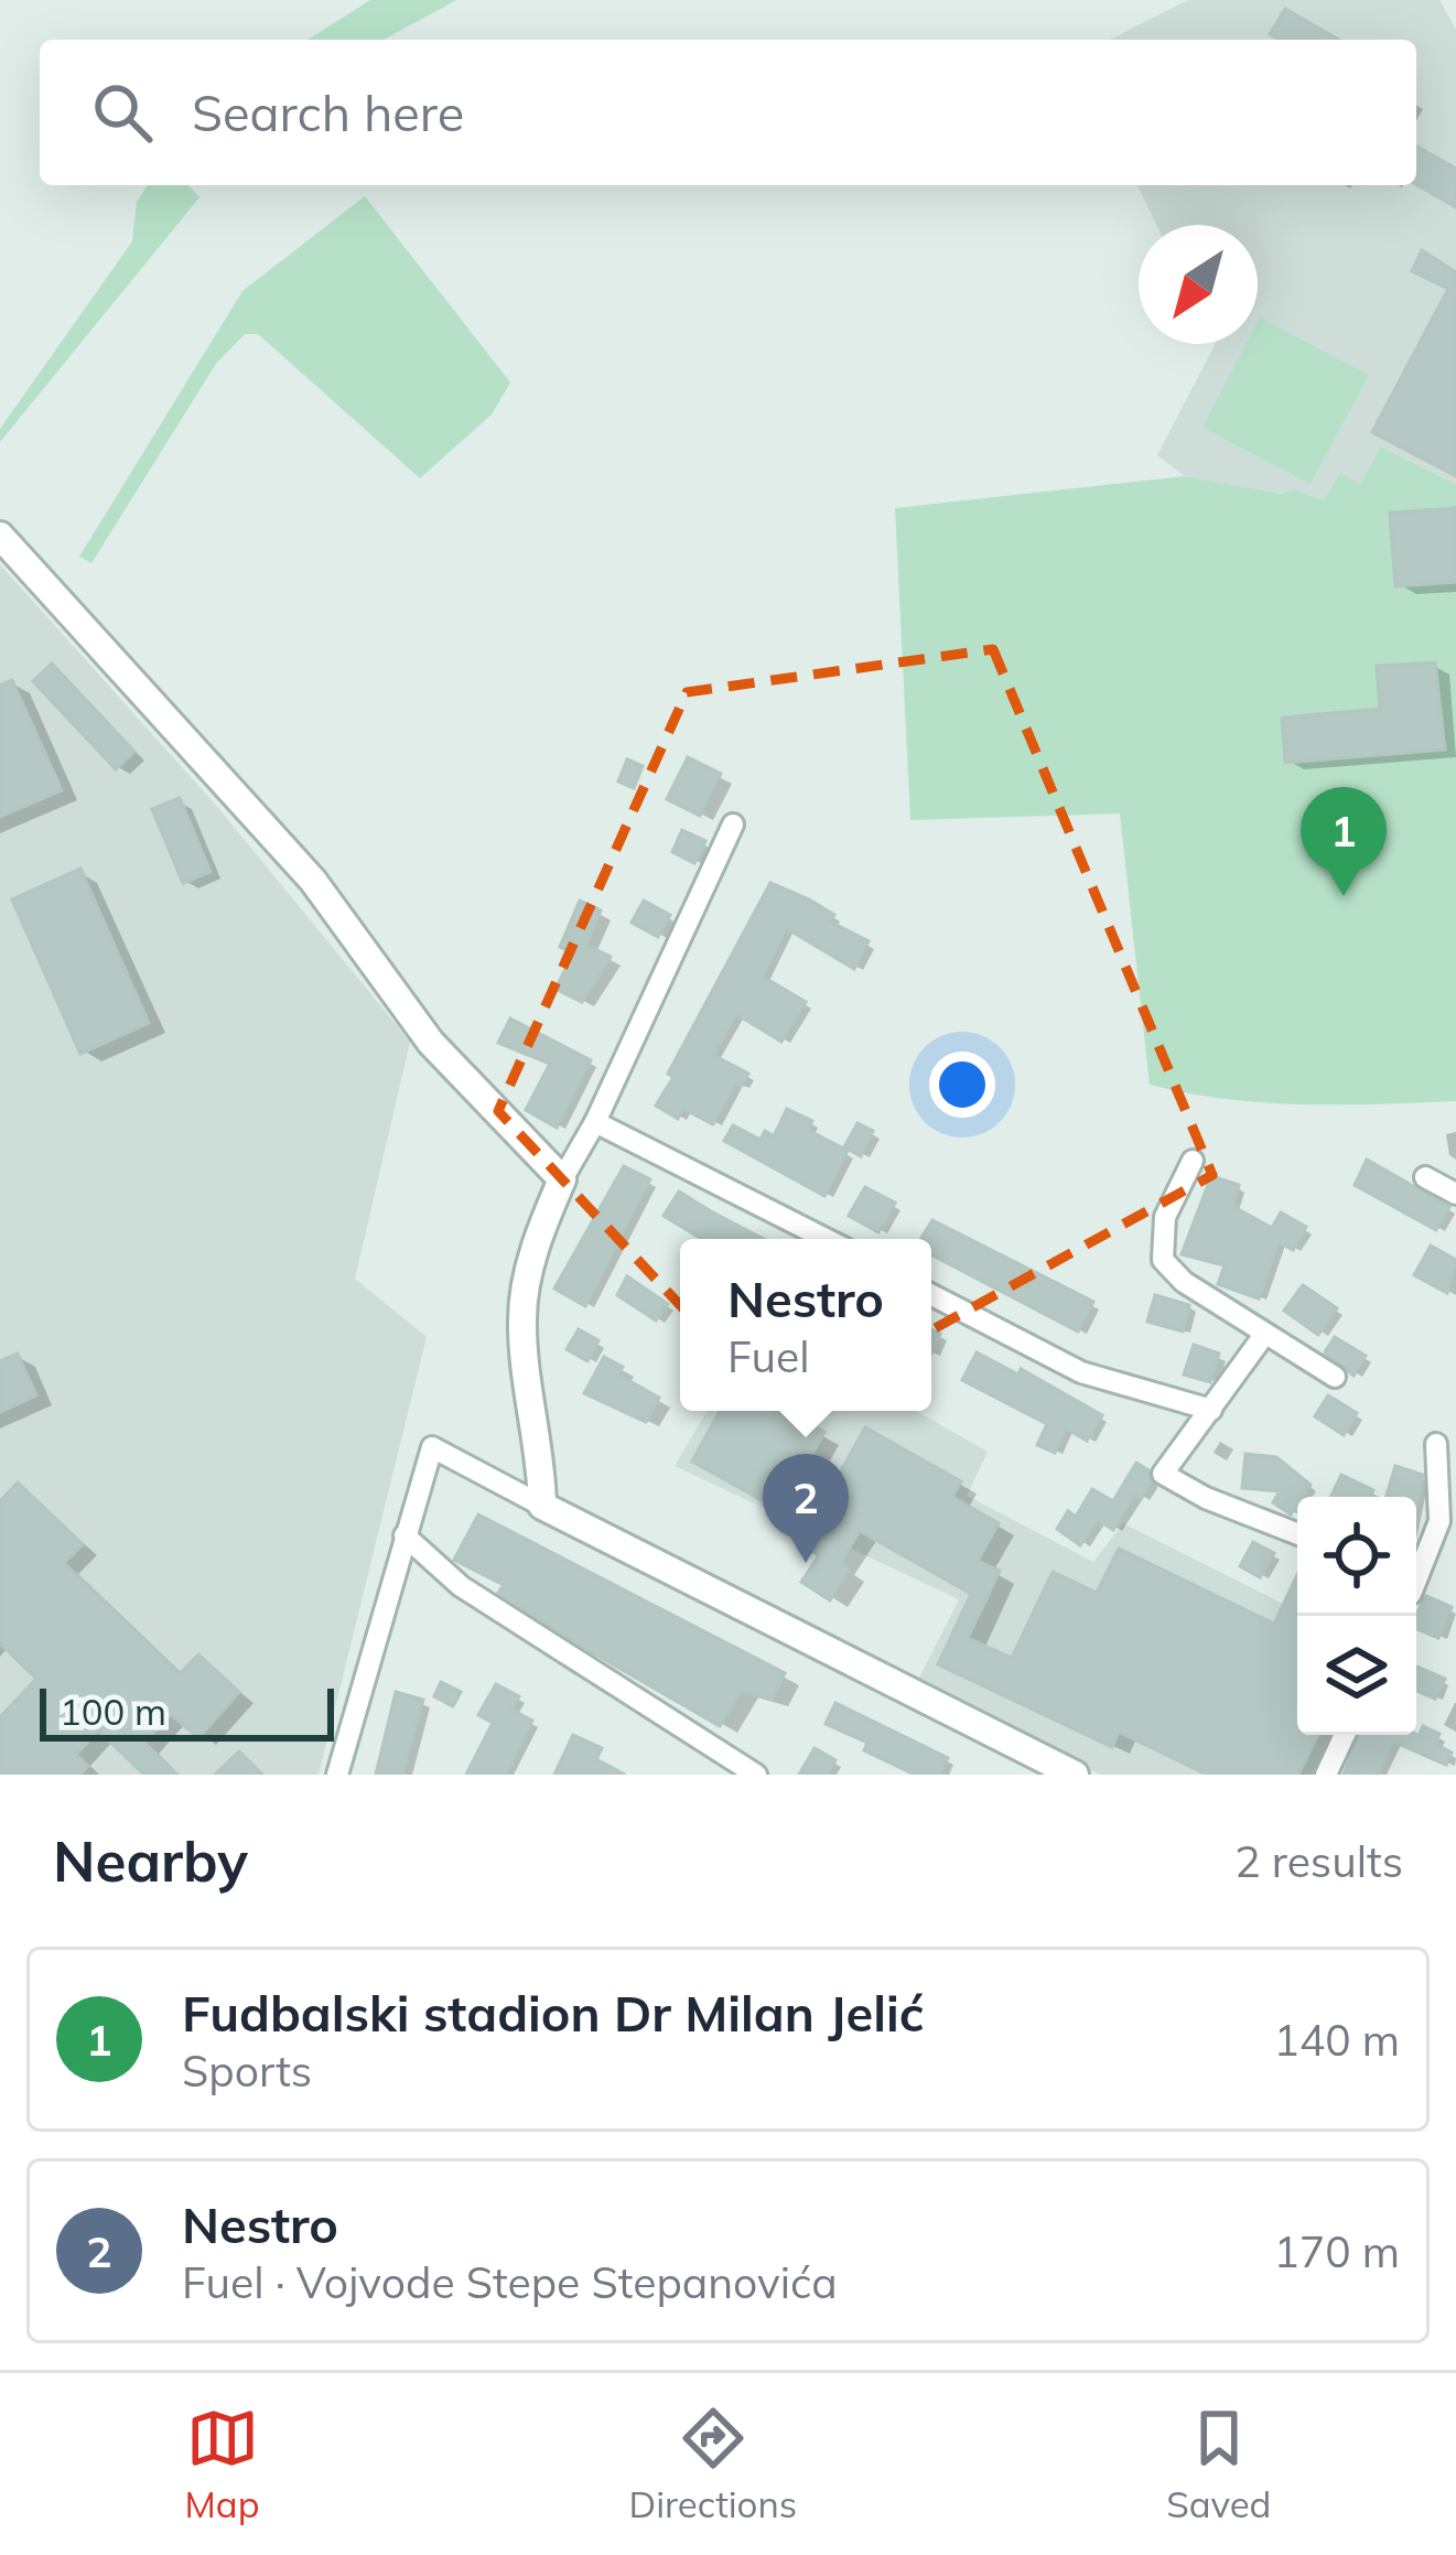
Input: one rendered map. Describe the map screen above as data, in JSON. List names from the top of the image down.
{
  "scale_bar": "100 m",
  "north": "bottom left",
  "page": {
    "search": "Search here",
    "pins": ["1", "2"],
    "popup": ["Nestro", "Fuel"],
    "scale": "100 m",
    "heading": ["Nearby", "2 results"],
    "list": [
      {
        "mark": "1",
        "name": "Fudbalski stadion Dr Milan Jelić",
        "note": "Sports",
        "value": "140 m"
      },
      {
        "mark": "2",
        "name": "Nestro",
        "note": "Fuel · Vojvode Stepe Stepanovića",
        "value": "170 m"
      }
    ],
    "nav": ["Map", "Directions", "Saved"]
  }
}
